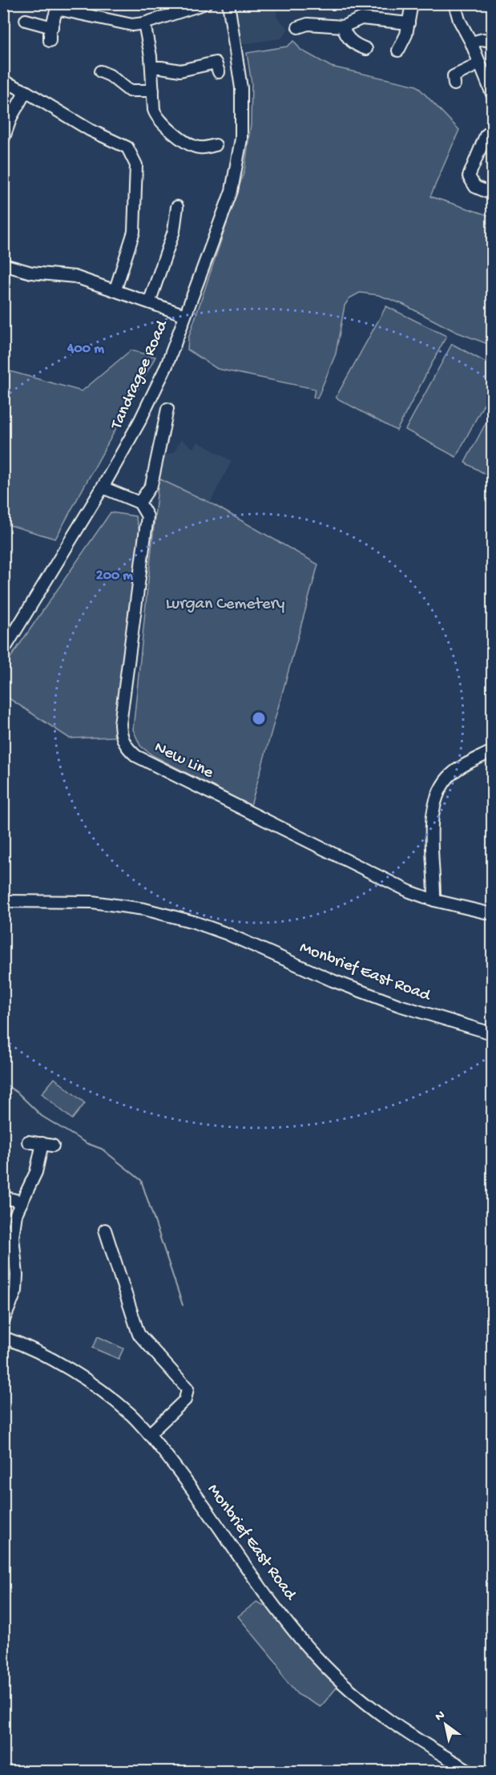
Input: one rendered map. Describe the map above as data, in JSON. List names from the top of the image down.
{
  "streets": {
    "street": ["Tandragee Road", "New Line", "Monbrief East Road"]
  },
  "parks": ["Lurgan Cemetery"],
  "north": "top left",
  "rings": ["400 m", "200 m"]
}
